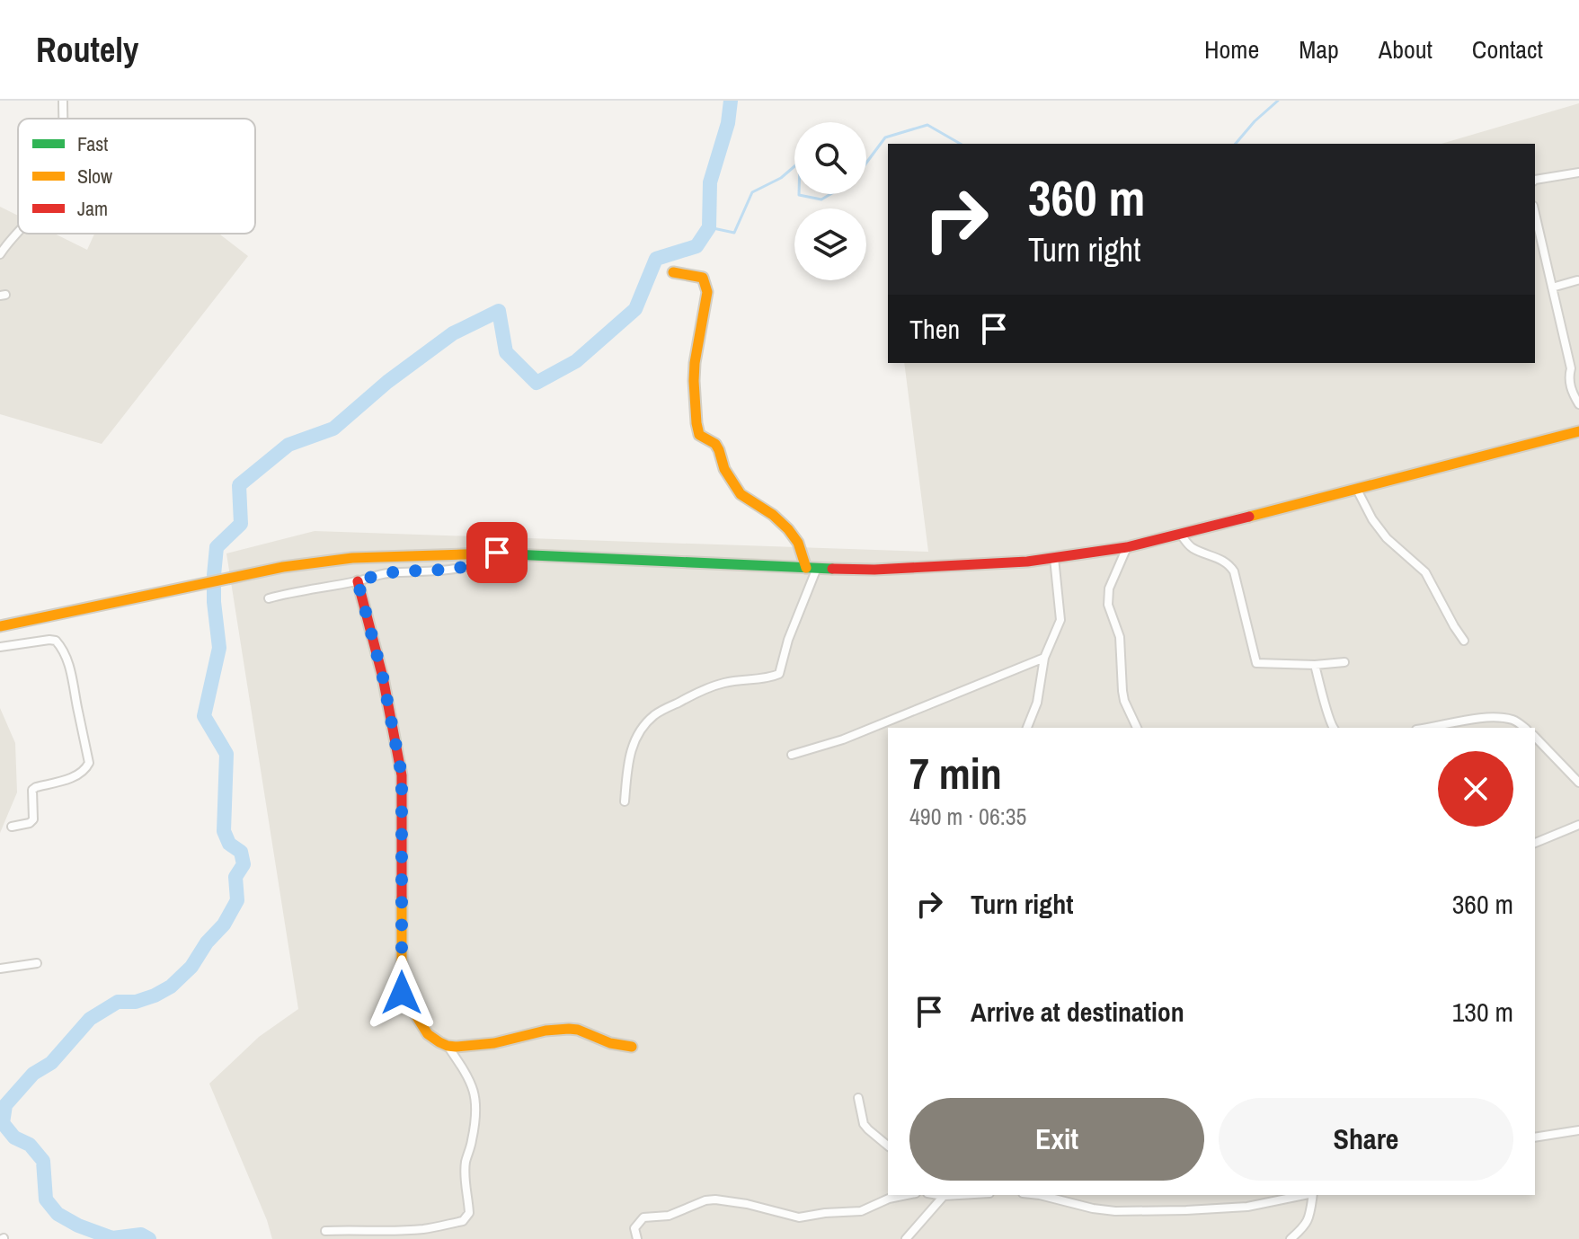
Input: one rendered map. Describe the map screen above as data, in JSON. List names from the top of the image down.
{
  "legend": ["Fast", "Slow", "Jam"],
  "page": {
    "header": "Routely",
    "nav": [
      "Home",
      "Map",
      "About",
      "Contact"
    ],
    "turn": ["360 m", "Turn right"],
    "then": "Then",
    "heading": ["7 min", "490 m · 06:35"],
    "list": [
      {
        "name": "Turn right",
        "value": "360 m"
      },
      {
        "name": "Arrive at destination",
        "value": "130 m"
      }
    ],
    "buttons": ["Exit", "Share"]
  }
}
